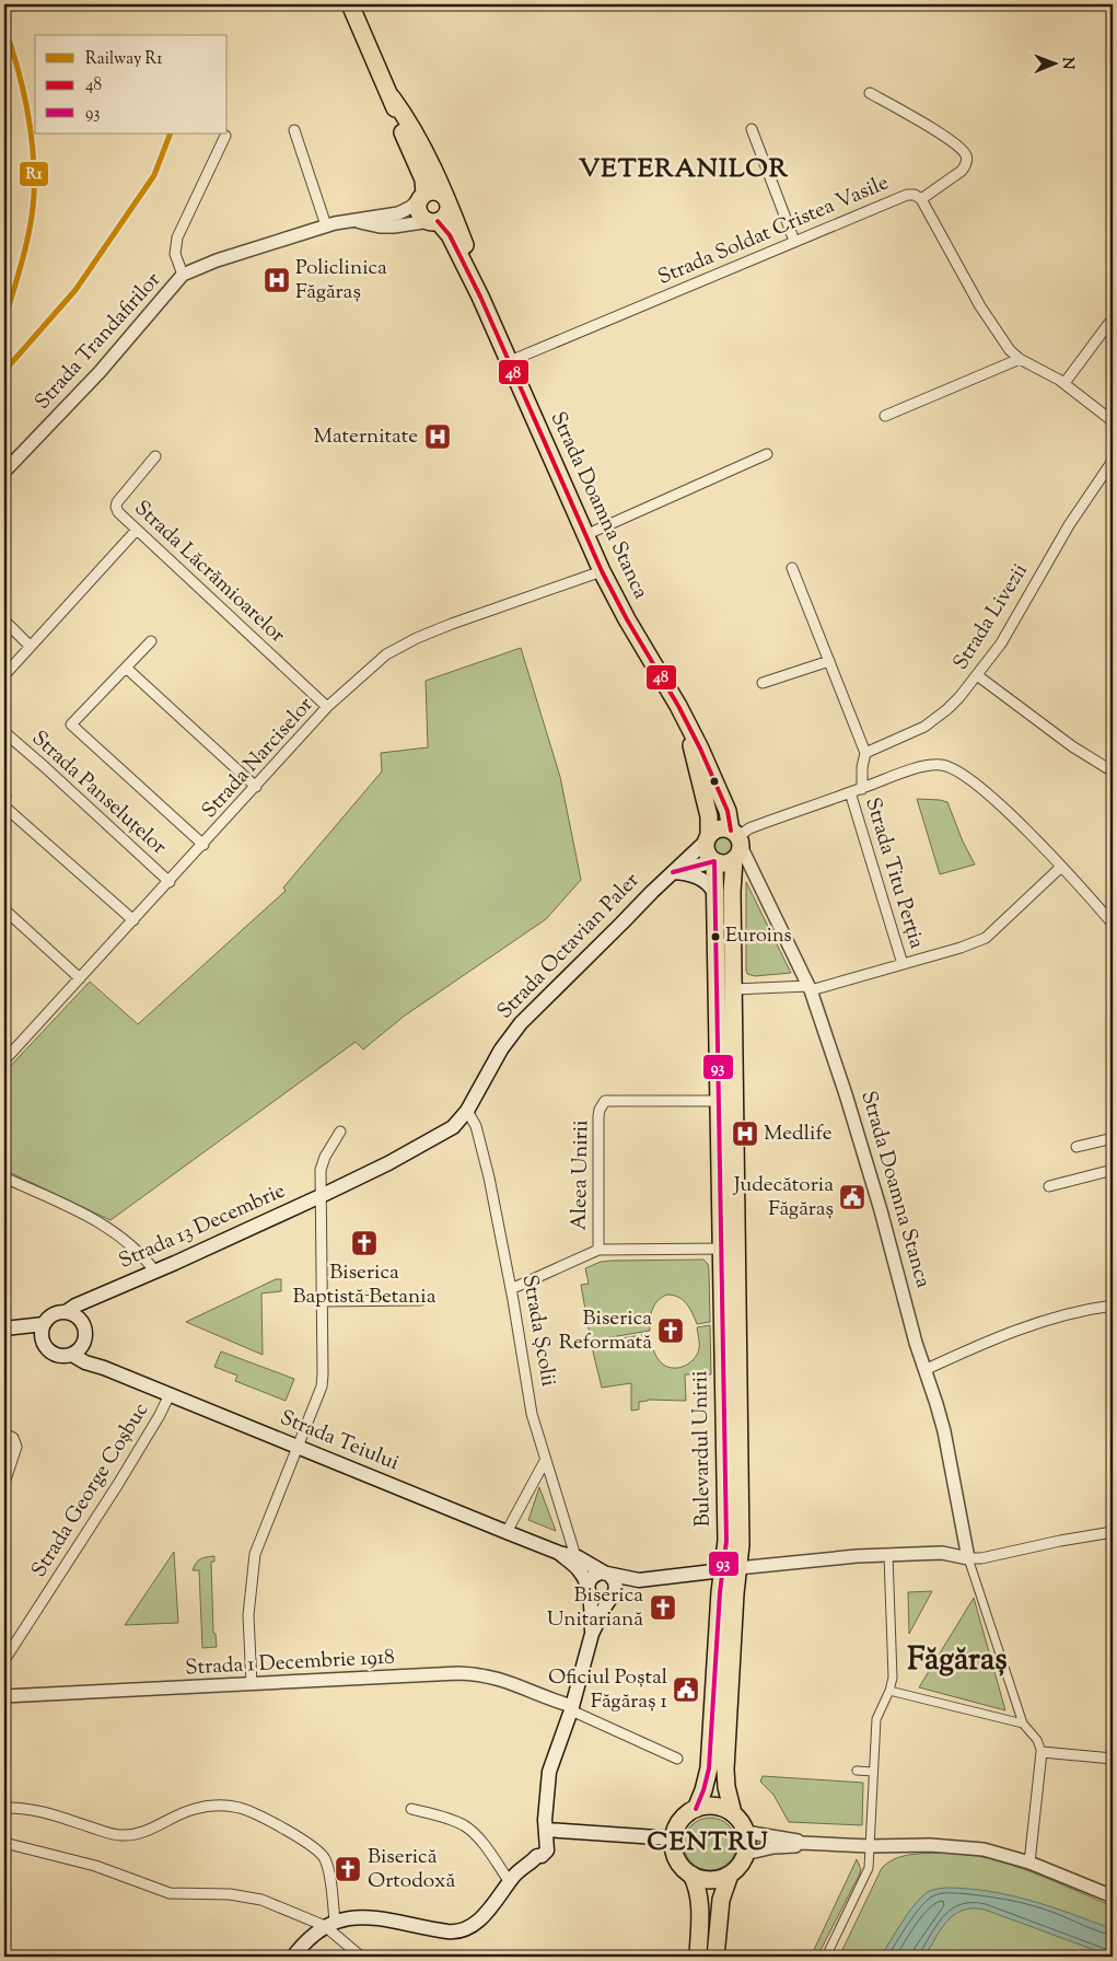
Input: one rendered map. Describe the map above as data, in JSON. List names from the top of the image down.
{
  "streets": {
    "main road": [
      "Strada Doamna Stanca",
      "Strada Octavian Paler",
      "Strada 13 Decembrie",
      "Strada Teiului",
      "Bulevardul Unirii"
    ],
    "street": [
      "Strada Soldat Cristea Vasile",
      "Strada Trandafirilor",
      "Strada Lăcrămioarelor",
      "Strada Livezii",
      "Strada Narciselor",
      "Strada Panseluțelor",
      "Strada Titu Perția",
      "Aleea Unirii",
      "Strada Școlii",
      "Strada George Coșbuc",
      "Strada 1 Decembrie 1918"
    ]
  },
  "crossings": [
    ["Strada Soldat Cristea Vasile", "Strada Doamna Stanca"],
    ["Strada Doamna Stanca", "Strada Narciselor"],
    ["Strada Doamna Stanca", "Strada Titu Perția"],
    ["Strada Doamna Stanca", "Strada Octavian Paler"],
    ["Strada Doamna Stanca", "Bulevardul Unirii"],
    ["Strada Lăcrămioarelor", "Strada Narciselor"],
    ["Strada Narciselor", "Strada Panseluțelor"],
    ["Strada Titu Perția", "Strada Octavian Paler"],
    ["Strada Titu Perția", "Bulevardul Unirii"],
    ["Strada Octavian Paler", "Strada 13 Decembrie"],
    ["Strada Octavian Paler", "Strada Școlii"],
    ["Strada Octavian Paler", "Bulevardul Unirii"],
    ["Aleea Unirii", "Strada Școlii"],
    ["Aleea Unirii", "Bulevardul Unirii"],
    ["Strada 13 Decembrie", "Strada Școlii"],
    ["Strada 13 Decembrie", "Strada Teiului"],
    ["Strada Teiului", "Strada George Coșbuc"]
  ],
  "districts": ["VETERANILOR", "Făgăraș", "CENTRU"],
  "places": {
    "hospital": ["Policlinica Făgăraș", "Maternitate", "Medlife"],
    "other": ["Euroins"],
    "public building": ["Judecătoria Făgăraș", "Oficiul Poștal Făgăraș 1"],
    "church": [
      "Biserica Baptistă Betania",
      "Biserica Reformată",
      "Biserica Unitariană",
      "Biserică Ortodoxă"
    ]
  },
  "lines": ["rail line R1", "transit line 48", "transit line 93"],
  "legend": ["Railway R1", "48", "93"],
  "north": "right"
}
